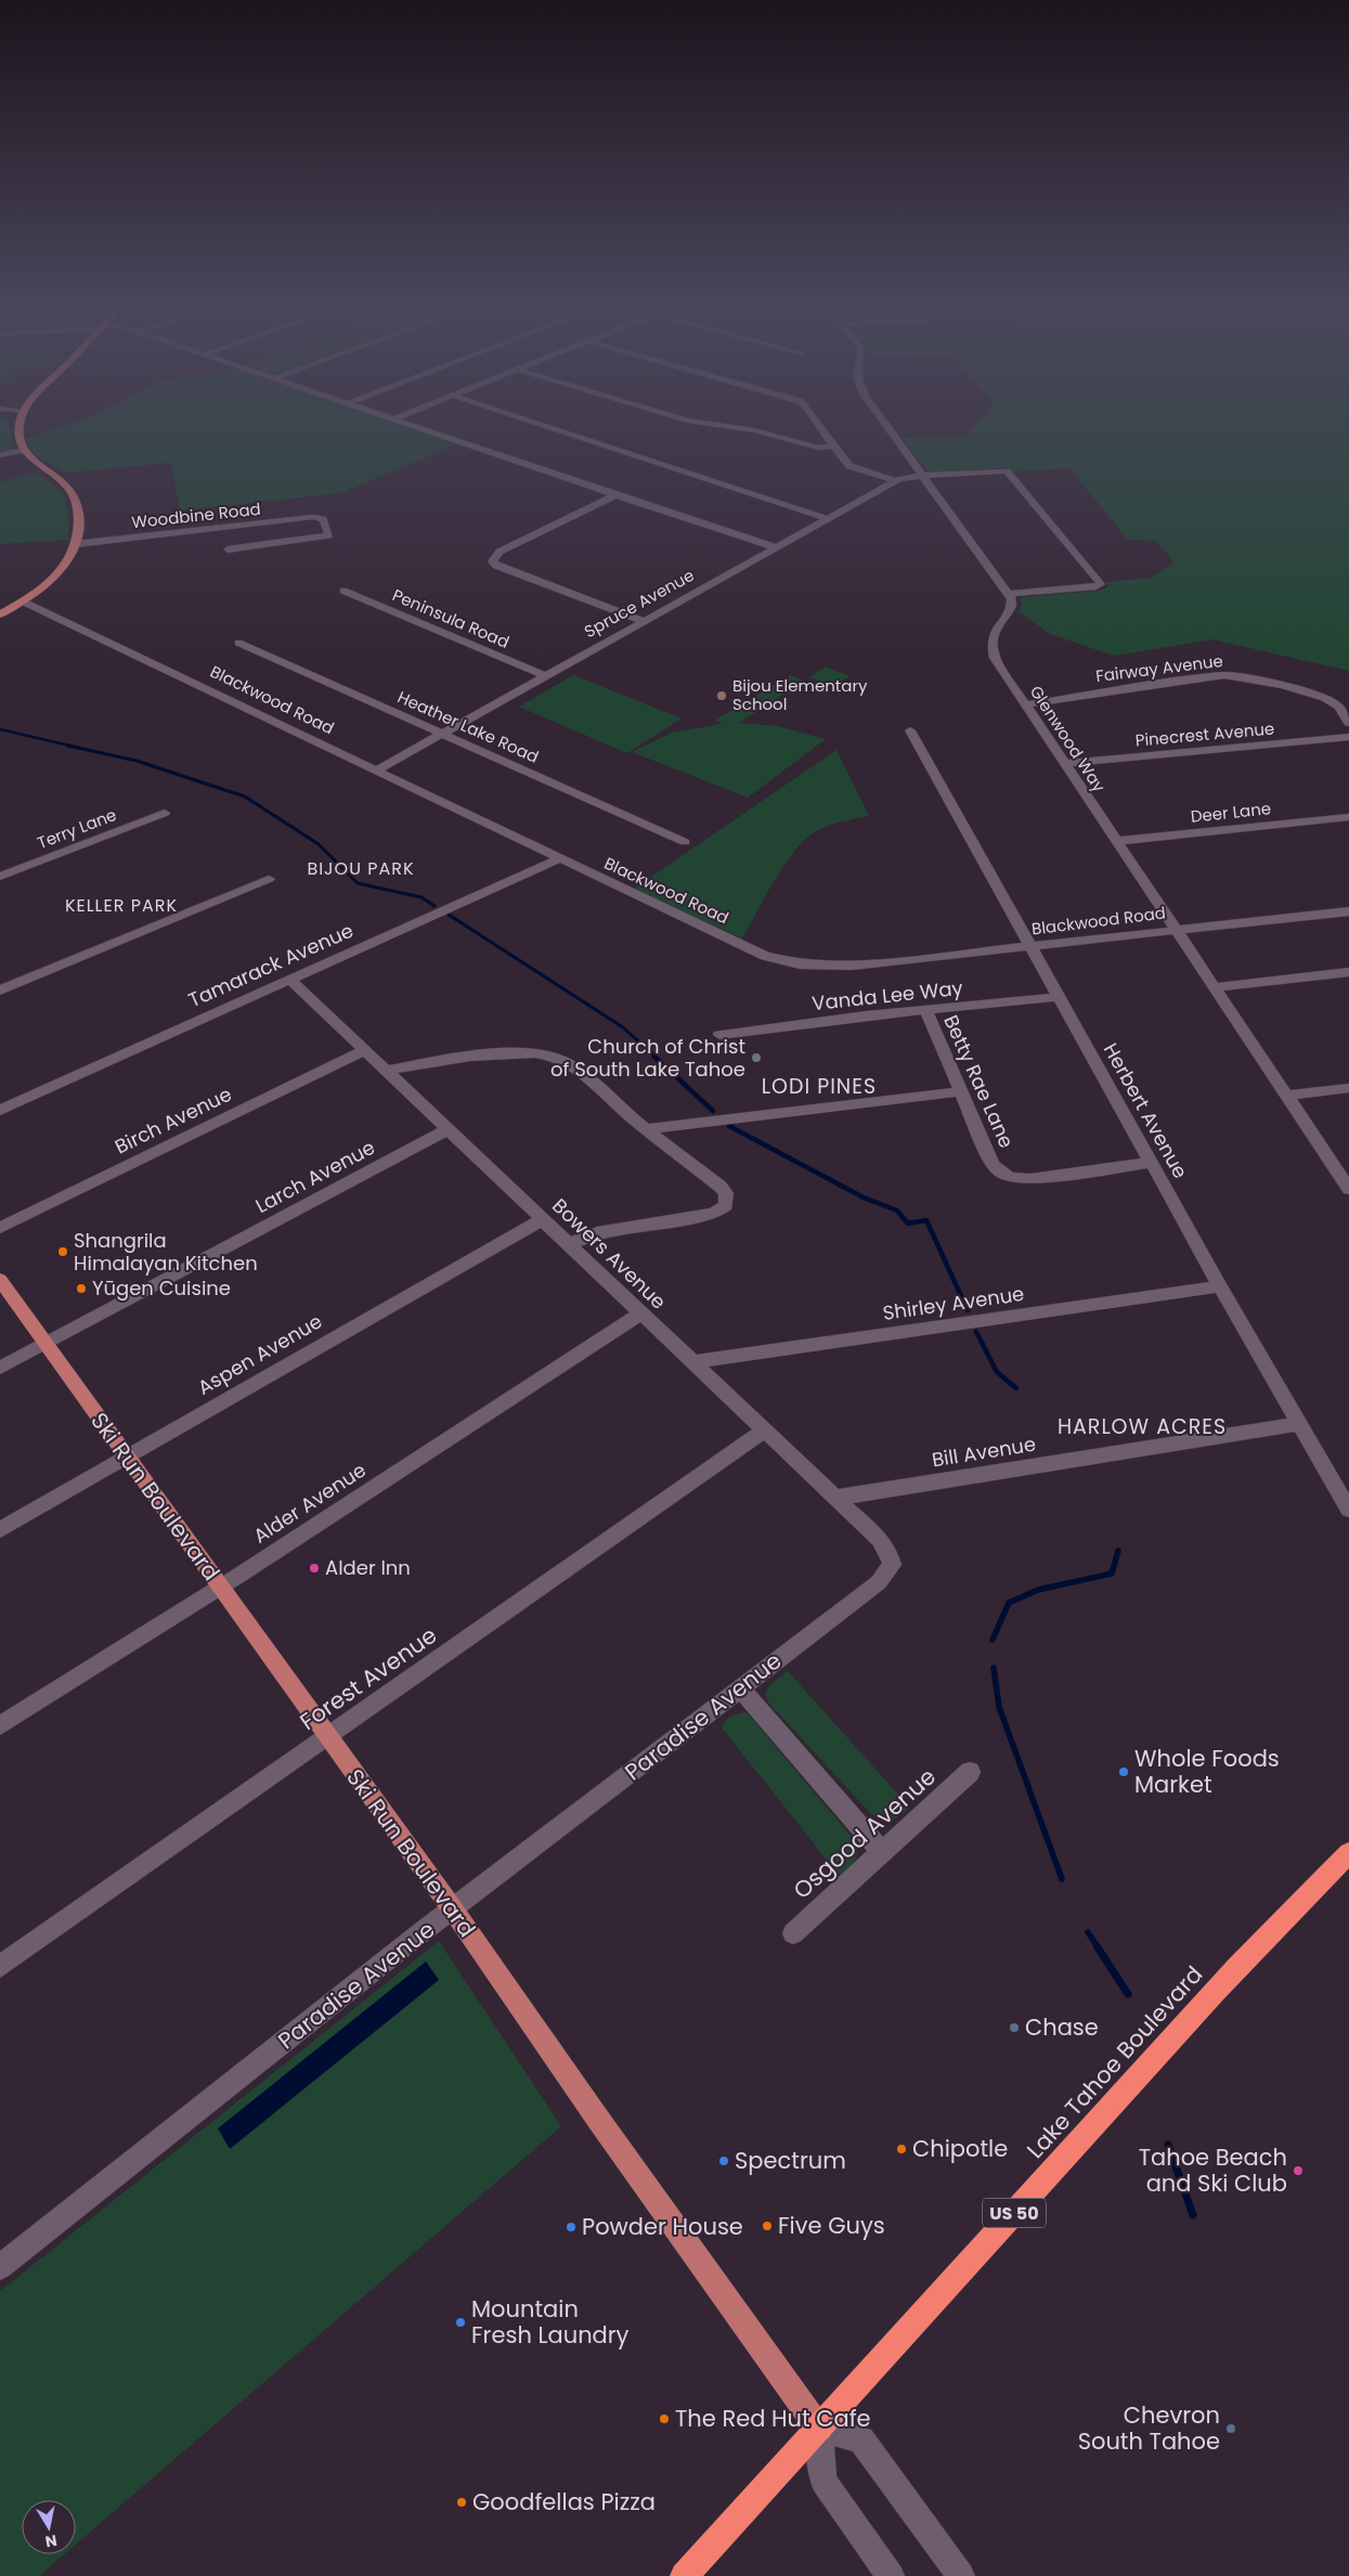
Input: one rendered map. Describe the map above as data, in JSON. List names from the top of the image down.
{
  "streets": {
    "highway": ["Lake Tahoe Boulevard", "US 50"],
    "main road": ["Ski Run Boulevard"],
    "street": [
      "Woodbine Road",
      "Spruce Avenue",
      "Peninsula Road",
      "Fairway Avenue",
      "Blackwood Road",
      "Heather Lake Road",
      "Pinecrest Avenue",
      "Glenwood Way",
      "Deer Lane",
      "Terry Lane",
      "Tamarack Avenue",
      "Vanda Lee Way",
      "Betty Rae Lane",
      "Herbert Avenue",
      "Birch Avenue",
      "Larch Avenue",
      "Bowers Avenue",
      "Shirley Avenue",
      "Aspen Avenue",
      "Bill Avenue",
      "Alder Avenue",
      "Forest Avenue",
      "Paradise Avenue",
      "Osgood Avenue"
    ]
  },
  "crossings": [
    ["Spruce Avenue", "Peninsula Road"],
    ["Spruce Avenue", "Blackwood Road"],
    ["Spruce Avenue", "Heather Lake Road"],
    ["Spruce Avenue", "Glenwood Way"],
    ["Fairway Avenue", "Glenwood Way"],
    ["Blackwood Road", "Glenwood Way"],
    ["Blackwood Road", "Tamarack Avenue"],
    ["Blackwood Road", "Herbert Avenue"],
    ["Pinecrest Avenue", "Glenwood Way"],
    ["Glenwood Way", "Deer Lane"],
    ["Tamarack Avenue", "Bowers Avenue"],
    ["Vanda Lee Way", "Betty Rae Lane"],
    ["Vanda Lee Way", "Herbert Avenue"],
    ["Betty Rae Lane", "Herbert Avenue"],
    ["Herbert Avenue", "Shirley Avenue"],
    ["Herbert Avenue", "Bill Avenue"],
    ["Birch Avenue", "Bowers Avenue"],
    ["Larch Avenue", "Bowers Avenue"],
    ["Larch Avenue", "Ski Run Boulevard"],
    ["Bowers Avenue", "Shirley Avenue"],
    ["Bowers Avenue", "Aspen Avenue"],
    ["Bowers Avenue", "Bill Avenue"],
    ["Bowers Avenue", "Alder Avenue"],
    ["Bowers Avenue", "Forest Avenue"],
    ["Bowers Avenue", "Paradise Avenue"],
    ["Aspen Avenue", "Ski Run Boulevard"],
    ["Ski Run Boulevard", "Alder Avenue"],
    ["Ski Run Boulevard", "Forest Avenue"],
    ["Ski Run Boulevard", "Paradise Avenue"],
    ["Ski Run Boulevard", "Lake Tahoe Boulevard"]
  ],
  "districts": [
    "BIJOU PARK",
    "KELLER PARK",
    "LODI PINES",
    "HARLOW ACRES"
  ],
  "places": [
    "Bijou Elementary School",
    "Church of Christ of South Lake Tahoe",
    "Shangrila Himalayan Kitchen",
    "Yūgen Cuisine",
    "Alder Inn",
    "Whole Foods Market",
    "Chase",
    "Chipotle",
    "Spectrum",
    "Tahoe Beach and Ski Club",
    "Five Guys",
    "Powder House",
    "Mountain Fresh Laundry",
    "The Red Hut Cafe",
    "Chevron South Tahoe",
    "Goodfellas Pizza"
  ],
  "north": "bottom"
}
